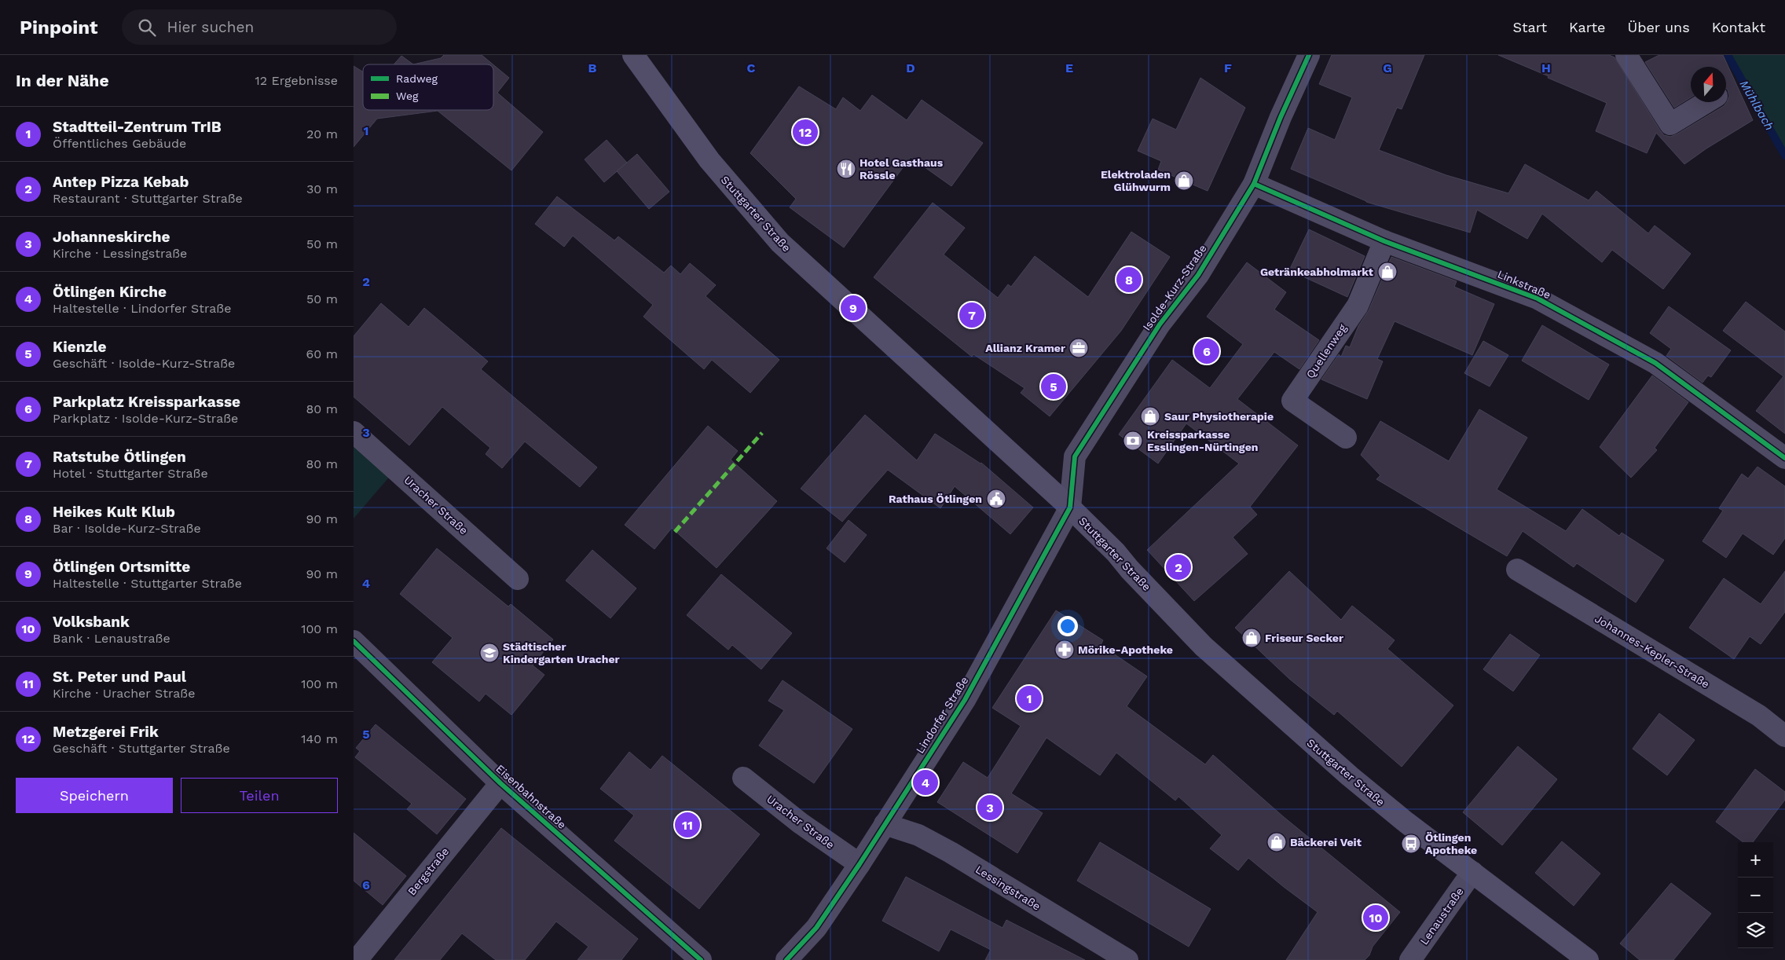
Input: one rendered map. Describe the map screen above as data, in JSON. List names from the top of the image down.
{
  "streets": {
    "main road": ["Stuttgarter Straße"],
    "street": [
      "Linkstraße",
      "Isolde-Kurz-Straße",
      "Quellenweg",
      "Uracher Straße",
      "Johannes-Kepler-Straße",
      "Lindorfer Straße",
      "Eisenbahnstraße",
      "Bergstraße",
      "Lessingstraße",
      "Lenaustraße"
    ]
  },
  "crossings": [
    ["Stuttgarter Straße", "Isolde-Kurz-Straße"],
    ["Stuttgarter Straße", "Lindorfer Straße"],
    ["Stuttgarter Straße", "Lenaustraße"],
    ["Linkstraße", "Isolde-Kurz-Straße"],
    ["Linkstraße", "Quellenweg"],
    ["Isolde-Kurz-Straße", "Lindorfer Straße"],
    ["Uracher Straße", "Lindorfer Straße"],
    ["Lindorfer Straße", "Lessingstraße"],
    ["Eisenbahnstraße", "Bergstraße"]
  ],
  "water": ["Mühlbach"],
  "places": {
    "restaurant": ["Hotel Gasthaus Rössle"],
    "shop": [
      "Elektroladen Glühwurm",
      "Getränkeabholmarkt",
      "Saur Physiotherapie",
      "Friseur Secker",
      "Bäckerei Veit"
    ],
    "office": ["Allianz Kramer"],
    "bank": ["Kreissparkasse Esslingen-Nürtingen"],
    "public building": ["Rathaus Ötlingen"],
    "pharmacy": ["Mörike-Apotheke"],
    "school or university": ["Städtischer Kindergarten Uracher"],
    "bus stop": ["Ötlingen Apotheke"]
  },
  "legend": ["Radweg", "Weg"],
  "north": "top",
  "page": {
    "header": "Pinpoint",
    "search": "Hier suchen",
    "nav": [
      "Start",
      "Karte",
      "Über uns",
      "Kontakt"
    ],
    "heading": ["In der Nähe", "12 Ergebnisse"],
    "list": [
      {
        "mark": "1",
        "name": "Stadtteil-Zentrum TrIB",
        "note": "Öffentliches Gebäude",
        "value": "20 m"
      },
      {
        "mark": "2",
        "name": "Antep Pizza Kebab",
        "note": "Restaurant · Stuttgarter Straße",
        "value": "30 m"
      },
      {
        "mark": "3",
        "name": "Johanneskirche",
        "note": "Kirche · Lessingstraße",
        "value": "50 m"
      },
      {
        "mark": "4",
        "name": "Ötlingen Kirche",
        "note": "Haltestelle · Lindorfer Straße",
        "value": "50 m"
      },
      {
        "mark": "5",
        "name": "Kienzle",
        "note": "Geschäft · Isolde-Kurz-Straße",
        "value": "60 m"
      },
      {
        "mark": "6",
        "name": "Parkplatz Kreissparkasse",
        "note": "Parkplatz · Isolde-Kurz-Straße",
        "value": "80 m"
      },
      {
        "mark": "7",
        "name": "Ratstube Ötlingen",
        "note": "Hotel · Stuttgarter Straße",
        "value": "80 m"
      },
      {
        "mark": "8",
        "name": "Heikes Kult Klub",
        "note": "Bar · Isolde-Kurz-Straße",
        "value": "90 m"
      },
      {
        "mark": "9",
        "name": "Ötlingen Ortsmitte",
        "note": "Haltestelle · Stuttgarter Straße",
        "value": "90 m"
      },
      {
        "mark": "10",
        "name": "Volksbank",
        "note": "Bank · Lenaustraße",
        "value": "100 m"
      },
      {
        "mark": "11",
        "name": "St. Peter und Paul",
        "note": "Kirche · Uracher Straße",
        "value": "100 m"
      },
      {
        "mark": "12",
        "name": "Metzgerei Frik",
        "note": "Geschäft · Stuttgarter Straße",
        "value": "140 m"
      }
    ],
    "pins": [
      "12",
      "8",
      "9",
      "7",
      "6",
      "5",
      "2",
      "1",
      "4",
      "3",
      "11",
      "10"
    ],
    "buttons": ["Speichern", "Teilen"],
    "map_buttons": ["+", "−"]
  },
  "grid": {
    "columns": [
      "B",
      "C",
      "D",
      "E",
      "F",
      "G",
      "H"
    ],
    "rows": [
      "1",
      "2",
      "3",
      "4",
      "5",
      "6"
    ]
  }
}
